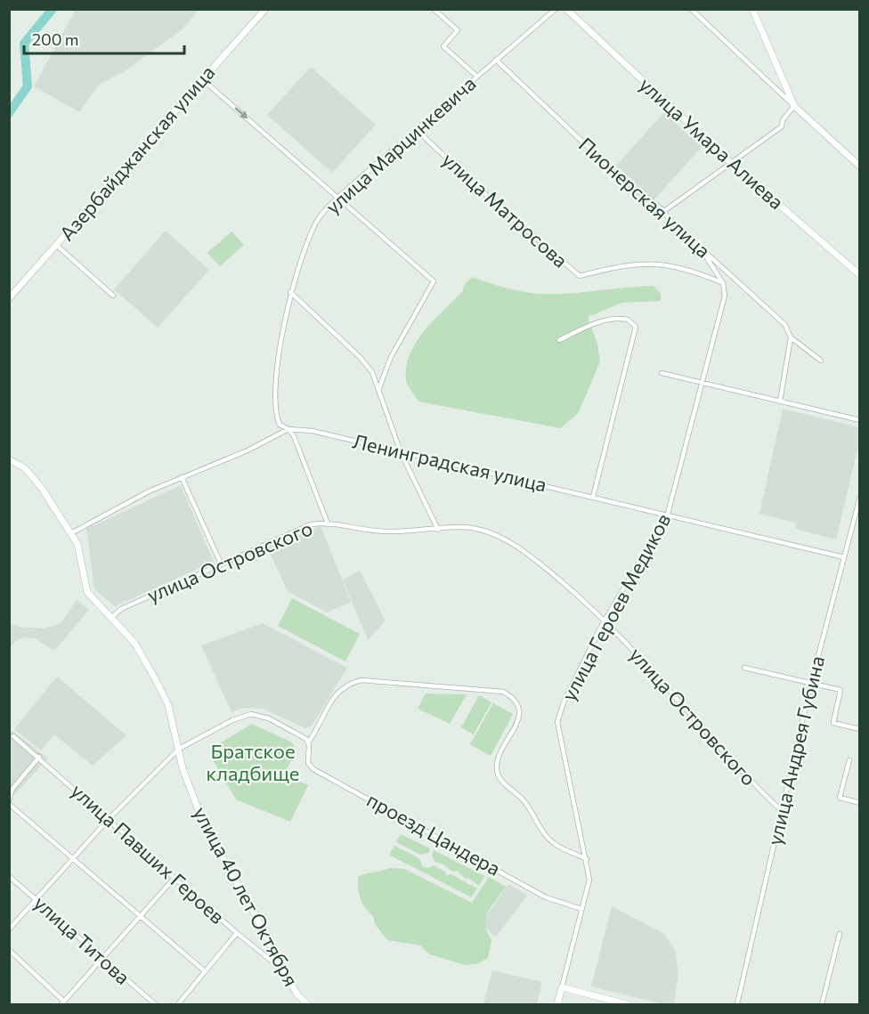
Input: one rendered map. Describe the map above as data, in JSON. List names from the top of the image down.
{
  "streets": {
    "main road": [
      "улица Умара Алиева",
      "Азербайджанская улица",
      "улица Героев Медиков",
      "улица 40 лет Октября"
    ],
    "street": [
      "улица Марцинкевича",
      "Пионерская улица",
      "улица Матросова",
      "Ленинградская улица",
      "улица Островского",
      "улица Андрея Губина",
      "проезд Цандера",
      "улица Павших Героев",
      "улица Титова"
    ]
  },
  "crossings": [
    ["улица Марцинкевича", "Пионерская улица"],
    ["улица Марцинкевича", "улица Матросова"],
    ["улица Марцинкевича", "Ленинградская улица"],
    ["улица Марцинкевича", "улица Островского"],
    ["улица Матросова", "улица Героев Медиков"],
    ["Ленинградская улица", "улица Героев Медиков"],
    ["Ленинградская улица", "улица Андрея Губина"],
    ["улица Островского", "улица Героев Медиков"],
    ["улица Островского", "улица Андрея Губина"],
    ["улица Островского", "улица 40 лет Октября"],
    ["улица Героев Медиков", "проезд Цандера"],
    ["улица Павших Героев", "улица 40 лет Октября"]
  ],
  "parks": ["Братское кладбище"],
  "scale_bar": "200 m"
}
